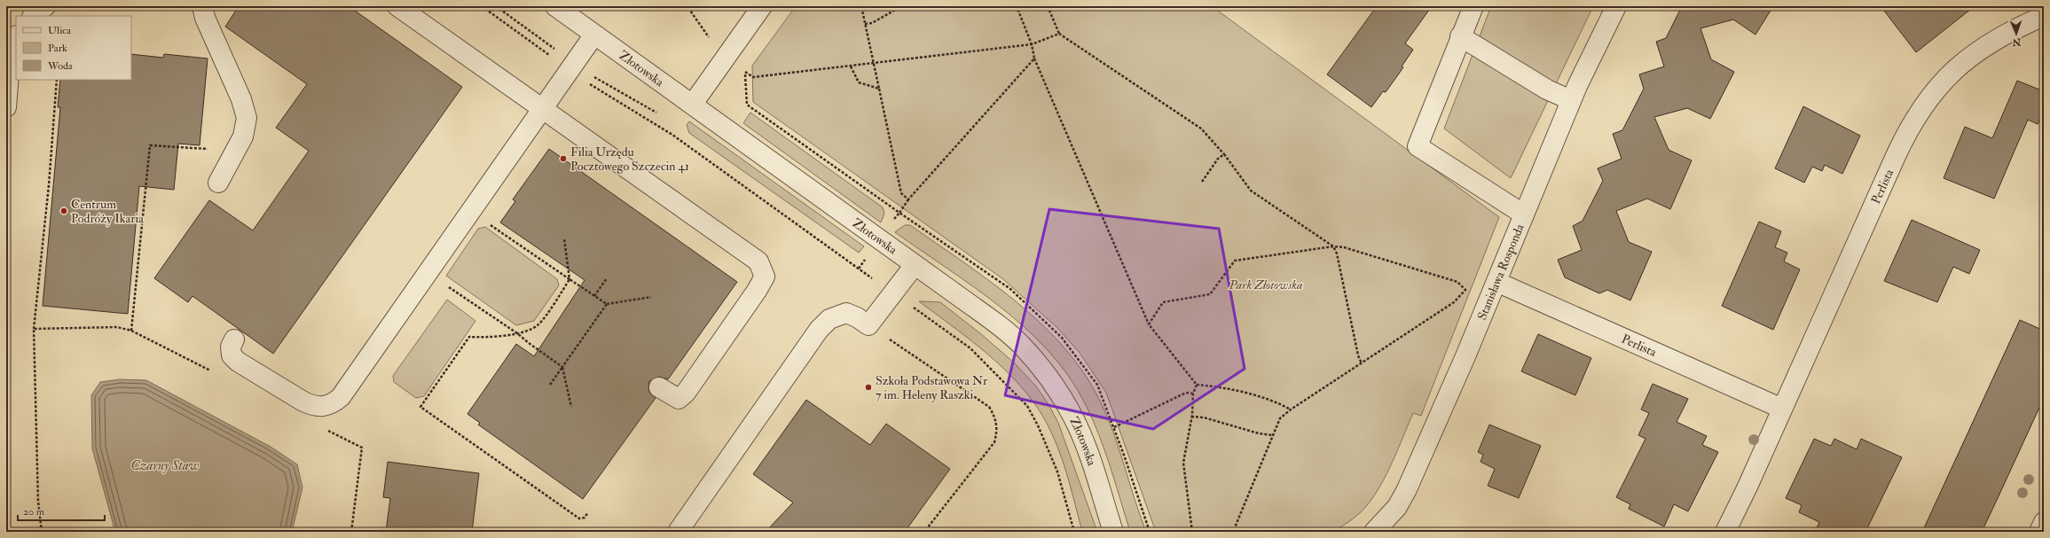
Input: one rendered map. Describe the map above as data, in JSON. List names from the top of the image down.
{
  "streets": {
    "street": ["Złotowska", "Perlista", "Stanisława Rosponda"]
  },
  "crossings": [
    ["Perlista", "Stanisława Rosponda"]
  ],
  "water": ["Czarny Staw"],
  "parks": ["Park Złotowska"],
  "places": ["Filia Urzędu Pocztowego Szczecin 41", "Centrum Podróży Ikaria", "Szkoła Podstawowa Nr 7 im. Heleny Raszki"],
  "legend": ["Ulica", "Park", "Woda"],
  "scale_bar": "20 m",
  "north": "bottom"
}
